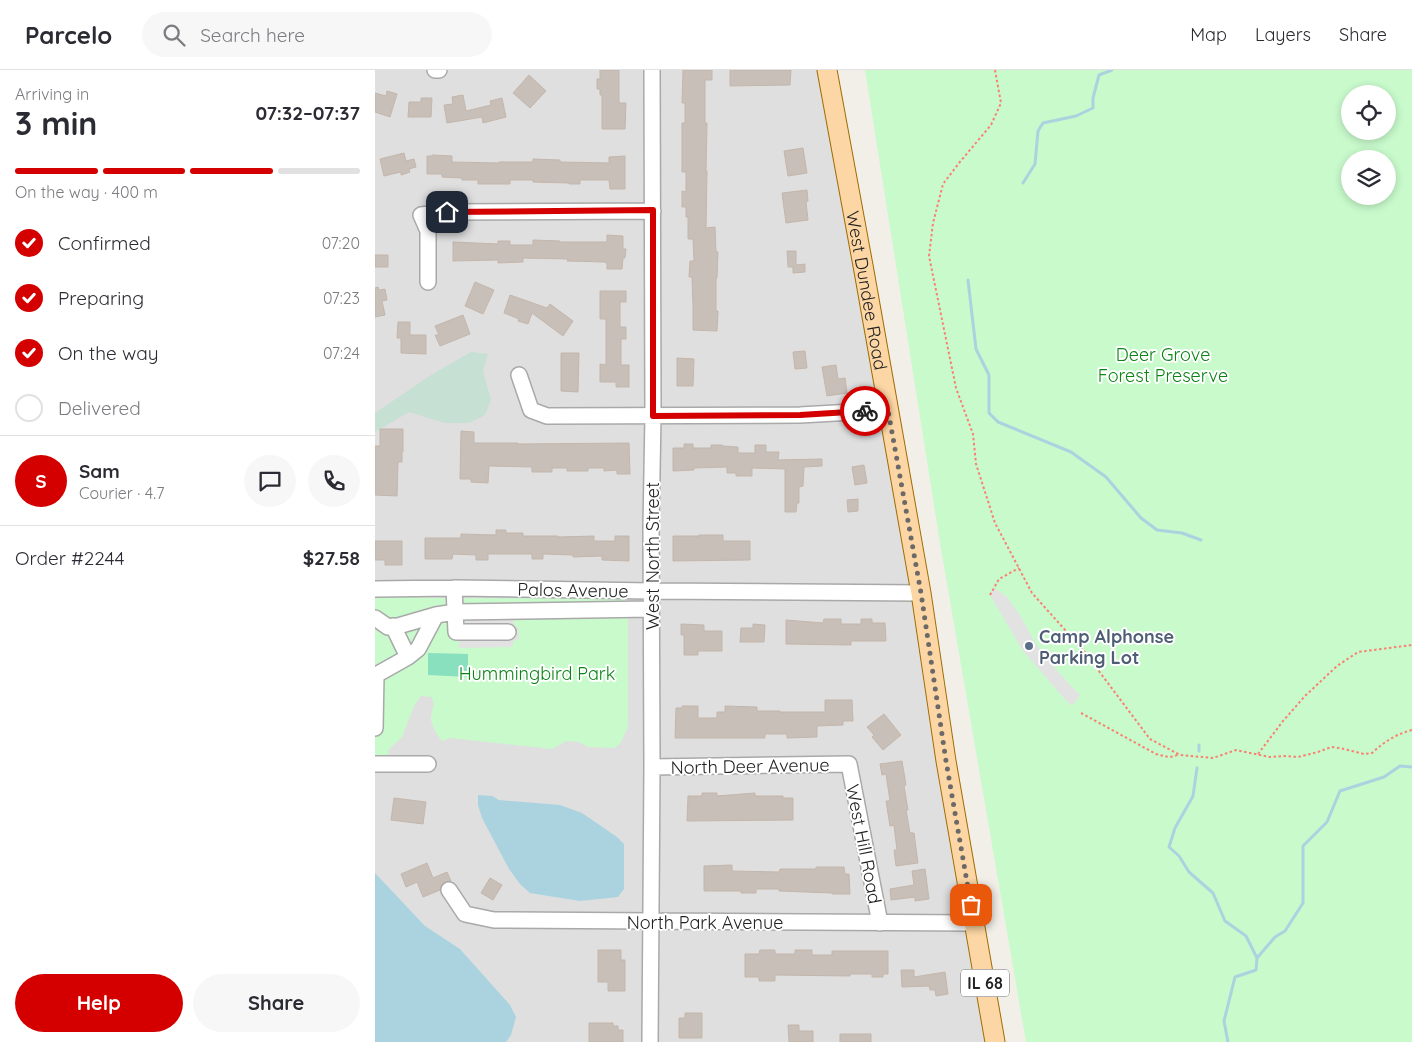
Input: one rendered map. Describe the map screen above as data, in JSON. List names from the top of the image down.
{
  "streets": {
    "main road": ["West Dundee Road", "IL 68"],
    "street": [
      "West North Street",
      "Palos Avenue",
      "North Deer Avenue",
      "West Hill Road",
      "North Park Avenue"
    ]
  },
  "crossings": [
    ["West Dundee Road", "Palos Avenue"],
    ["West Dundee Road", "North Park Avenue"],
    ["West North Street", "Palos Avenue"],
    ["West North Street", "North Deer Avenue"],
    ["West North Street", "North Park Avenue"],
    ["North Deer Avenue", "West Hill Road"],
    ["West Hill Road", "North Park Avenue"]
  ],
  "parks": ["Deer Grove Forest Preserve", "Hummingbird Park"],
  "places": ["Camp Alphonse Parking Lot"],
  "page": {
    "header": "Parcelo",
    "search": "Search here",
    "nav": ["Map", "Layers", "Share"],
    "heading": ["3 min", "Arriving in", "07:32–07:37"],
    "panel": [
      "Sam",
      "Courier · 4.7",
      "Order #2244",
      "$27.58"
    ],
    "bar": "On the way · 400 m",
    "list": [
      ["Confirmed", "07:20"],
      ["Preparing", "07:23"],
      ["On the way", "07:24"],
      "Delivered"
    ],
    "round": "S",
    "buttons": ["Help", "Share"]
  }
}
